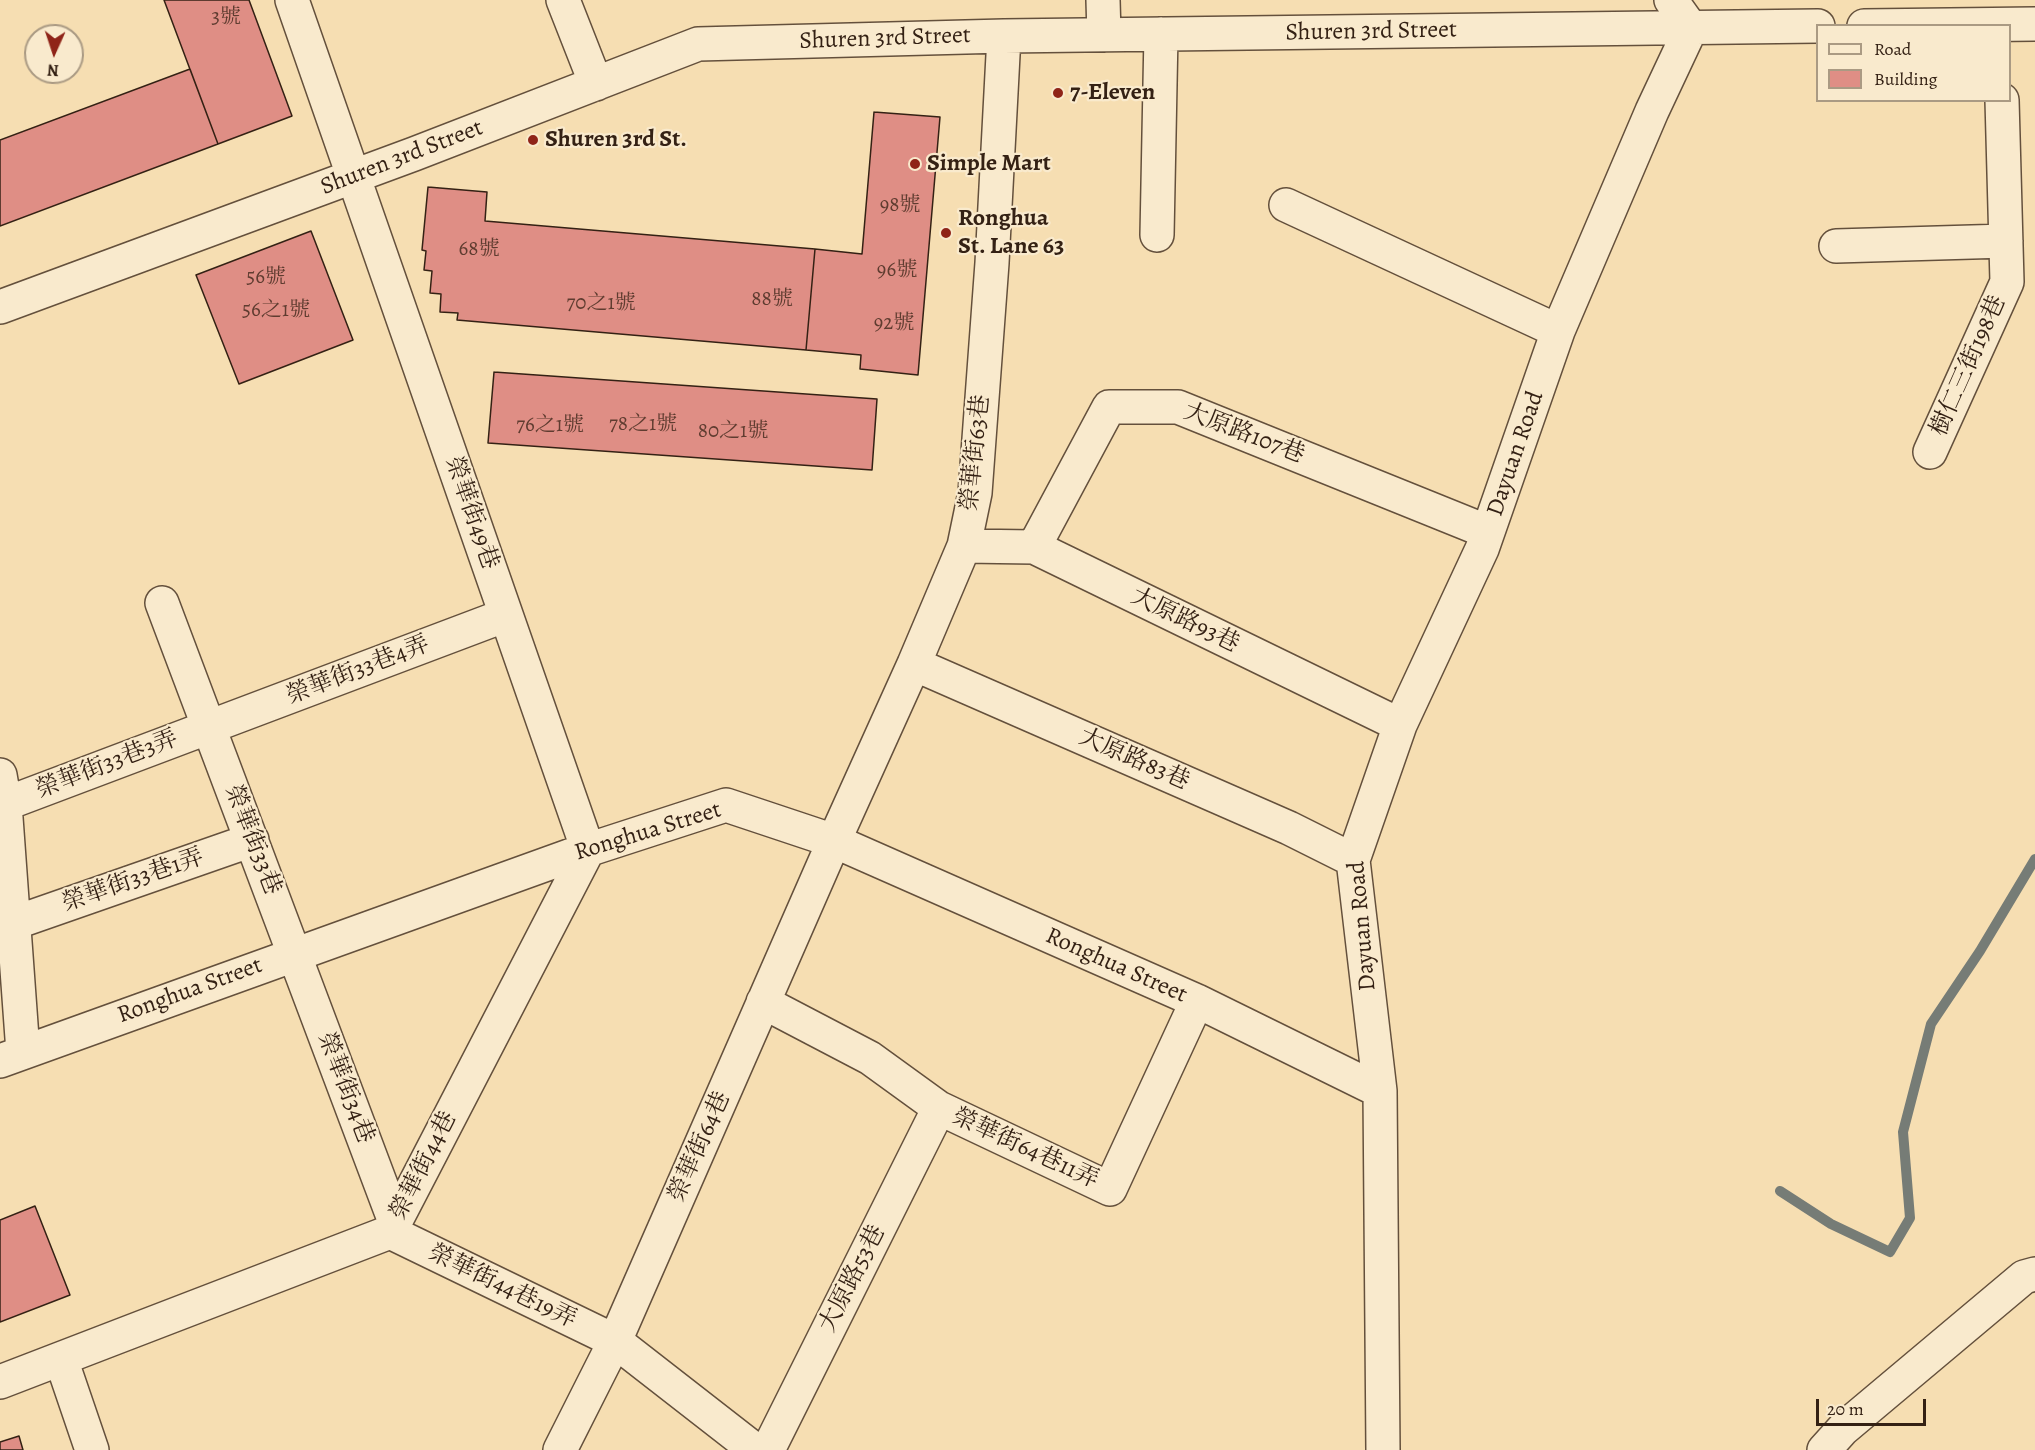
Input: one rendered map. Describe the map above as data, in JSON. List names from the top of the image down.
{
  "streets": {
    "street": [
      "Shuren 3rd Street",
      "樹仁三街198巷",
      "大原路107巷",
      "榮華街63巷",
      "Dayuan Road",
      "榮華街49巷",
      "大原路93巷",
      "榮華街33巷4弄",
      "大原路83巷",
      "榮華街33巷3弄",
      "Ronghua Street",
      "榮華街33巷",
      "榮華街33巷1弄",
      "榮華街34巷",
      "榮華街64巷",
      "榮華街64巷11弄",
      "榮華街44巷",
      "大原路53巷",
      "榮華街44巷19弄"
    ]
  },
  "crossings": [
    ["Shuren 3rd Street", "榮華街63巷"],
    ["Shuren 3rd Street", "Dayuan Road"],
    ["Shuren 3rd Street", "榮華街49巷"],
    ["大原路107巷", "Dayuan Road"],
    ["大原路107巷", "大原路93巷"],
    ["榮華街63巷", "大原路93巷"],
    ["榮華街63巷", "大原路83巷"],
    ["榮華街63巷", "Ronghua Street"],
    ["榮華街63巷", "榮華街64巷"],
    ["Dayuan Road", "大原路93巷"],
    ["Dayuan Road", "大原路83巷"],
    ["Dayuan Road", "Ronghua Street"],
    ["榮華街49巷", "榮華街33巷4弄"],
    ["榮華街49巷", "Ronghua Street"],
    ["榮華街49巷", "榮華街44巷"],
    ["榮華街33巷4弄", "榮華街33巷3弄"],
    ["榮華街33巷4弄", "榮華街33巷"],
    ["榮華街33巷3弄", "榮華街33巷"],
    ["Ronghua Street", "榮華街33巷"],
    ["Ronghua Street", "榮華街34巷"],
    ["Ronghua Street", "榮華街64巷"],
    ["Ronghua Street", "榮華街64巷11弄"],
    ["Ronghua Street", "榮華街44巷"],
    ["榮華街33巷", "榮華街33巷1弄"],
    ["榮華街33巷", "榮華街34巷"],
    ["榮華街34巷", "榮華街44巷"],
    ["榮華街34巷", "榮華街44巷19弄"],
    ["榮華街64巷", "榮華街64巷11弄"],
    ["榮華街64巷", "榮華街44巷19弄"],
    ["榮華街64巷11弄", "大原路53巷"],
    ["榮華街44巷", "榮華街44巷19弄"]
  ],
  "places": [
    "7-Eleven",
    "Shuren 3rd St.",
    "Simple Mart",
    "Ronghua St. Lane 63"
  ],
  "house_numbers": [
    "3號",
    "98號",
    "68號",
    "96號",
    "56號",
    "88號",
    "70之1號",
    "56之1號",
    "92號",
    "78之1號",
    "76之1號",
    "80之1號"
  ],
  "legend": ["Road", "Building"],
  "scale_bar": "20 m",
  "north": "bottom"
}
